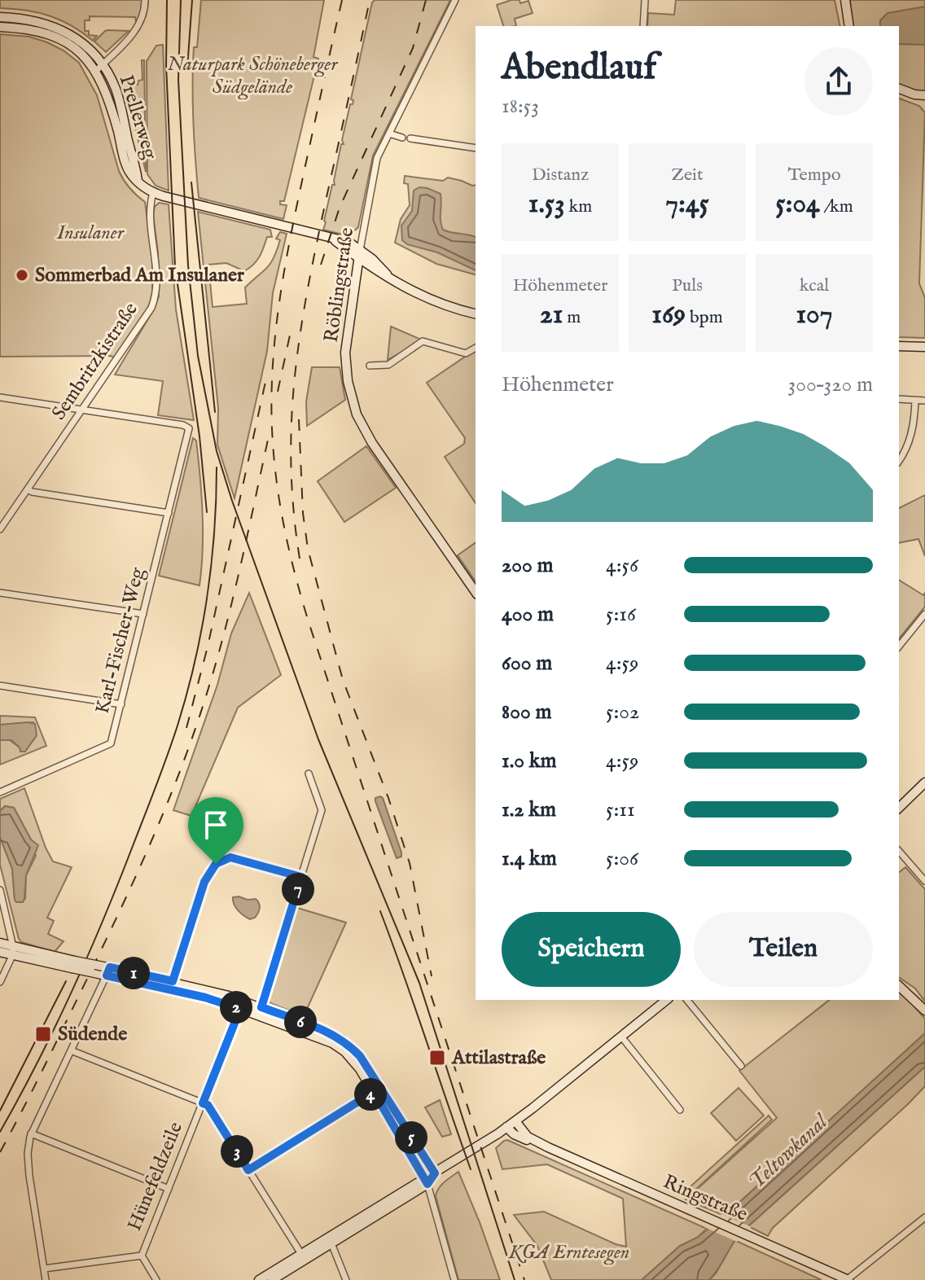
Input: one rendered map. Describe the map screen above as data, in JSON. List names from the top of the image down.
{
  "streets": {
    "main road": ["Prellerweg", "Röblingstraße", "Ringstraße"],
    "street": ["Sembritzkistraße", "Karl-Fischer-Weg", "Hünefeldzeile"]
  },
  "crossings": [
    ["Prellerweg", "Röblingstraße"],
    ["Prellerweg", "Sembritzkistraße"],
    ["Sembritzkistraße", "Karl-Fischer-Weg"]
  ],
  "water": ["Teltowkanal"],
  "parks": ["Naturpark Schöneberger Südgelände", "Insulaner", "KGA Erntesegen"],
  "places": {
    "other": ["Sommerbad Am Insulaner"],
    "transit": ["Südende", "Attilastraße"]
  },
  "page": {
    "heading": ["Abendlauf", "18:53"],
    "stats": [
      ["Distanz", "1.53 km"],
      ["Zeit", "7:45"],
      ["Tempo", "5:04 /km"],
      ["Höhenmeter", "21 m"],
      ["Puls", "169 bpm"],
      ["kcal", "107"]
    ],
    "chart": ["Höhenmeter", "300–320 m"],
    "list": [
      {
        "name": "200 m",
        "note": "4:56"
      },
      {
        "name": "400 m",
        "note": "5:16"
      },
      {
        "name": "600 m",
        "note": "4:59"
      },
      {
        "name": "800 m",
        "note": "5:02"
      },
      {
        "name": "1.0 km",
        "note": "4:59"
      },
      {
        "name": "1.2 km",
        "note": "5:11"
      },
      {
        "name": "1.4 km",
        "note": "5:06"
      }
    ],
    "pins": [
      "7",
      "1",
      "2",
      "6",
      "4",
      "5",
      "3"
    ],
    "buttons": ["Speichern", "Teilen"]
  }
}
